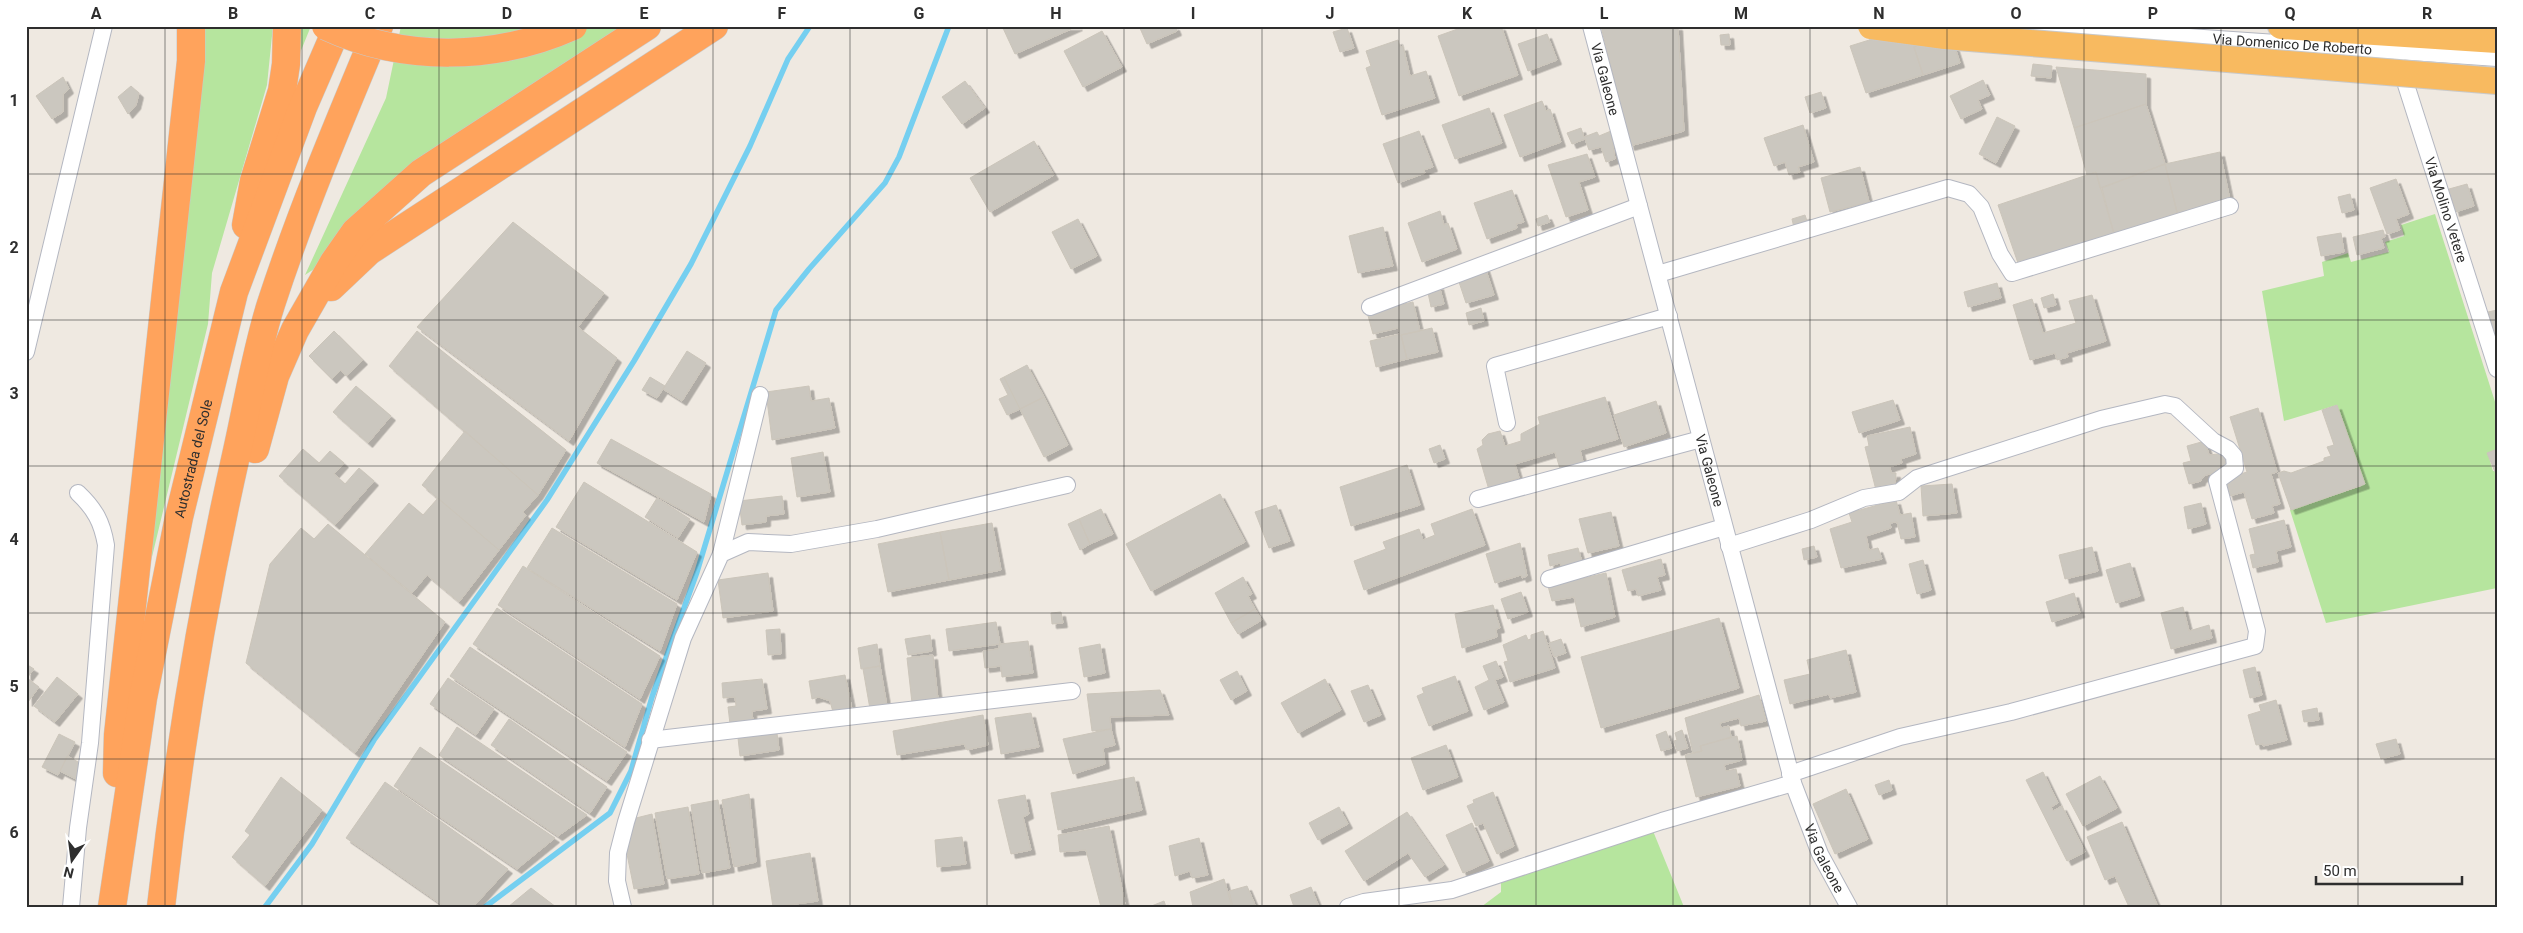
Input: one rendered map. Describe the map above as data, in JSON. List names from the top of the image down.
{
  "streets": {
    "highway": ["Autostrada del Sole"],
    "street": ["Via Domenico De Roberto", "Via Galeone", "Via Molino Vetere"]
  },
  "crossings": [
    ["Via Domenico De Roberto", "Via Molino Vetere"]
  ],
  "scale_bar": "50 m",
  "north": "bottom",
  "grid": {
    "columns": [
      "A",
      "B",
      "C",
      "D",
      "E",
      "F",
      "G",
      "H",
      "I",
      "J",
      "K",
      "L",
      "M",
      "N",
      "O",
      "P",
      "Q",
      "R"
    ],
    "rows": [
      "1",
      "2",
      "3",
      "4",
      "5",
      "6"
    ]
  }
}
